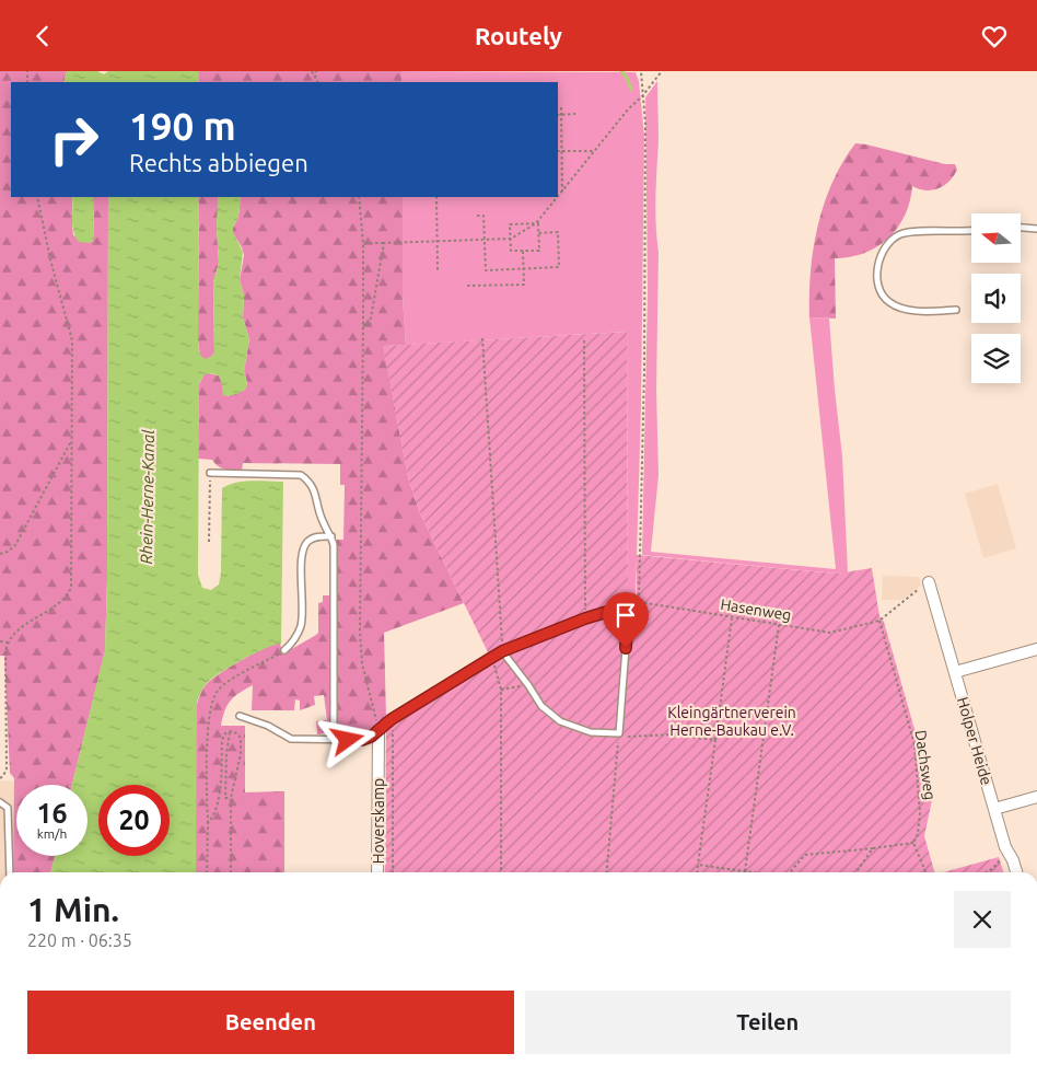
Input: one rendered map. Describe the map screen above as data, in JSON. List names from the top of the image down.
{
  "streets": {
    "street": ["Holper Heide", "Hoverskamp"],
    "path": ["Hasenweg", "Dachsweg"]
  },
  "crossings": [
    ["Hasenweg", "Dachsweg"]
  ],
  "water": ["Rhein-Herne-Kanal"],
  "parks": ["Kleingärtnerverein Herne-Baukau e.V."],
  "north": "left",
  "page": {
    "header": "Routely",
    "turn": ["190 m", "Rechts abbiegen"],
    "speed": "16 km/h",
    "limit": "20",
    "heading": ["1 Min.", "220 m · 06:35"],
    "buttons": ["Beenden", "Teilen"]
  }
}
